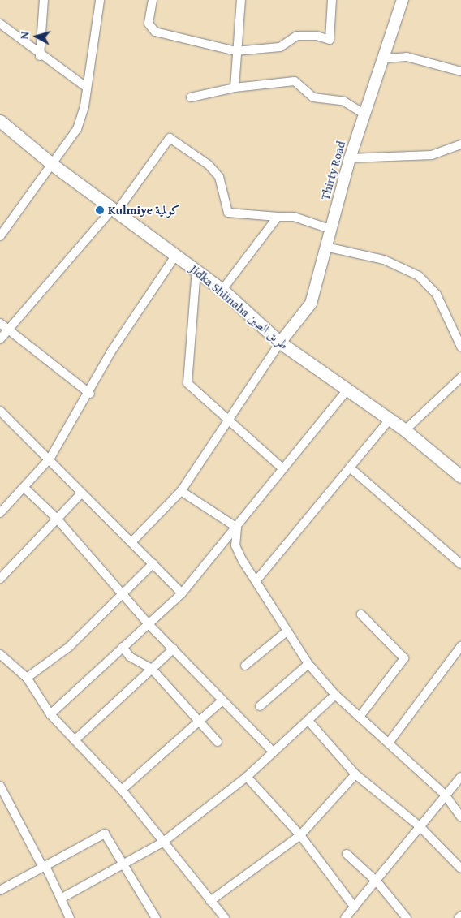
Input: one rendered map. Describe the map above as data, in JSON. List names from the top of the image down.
{
  "streets": {
    "main road": ["Thirty Road", "Jidka Shiinaha طريق الصين"]
  },
  "crossings": [
    ["Thirty Road", "Jidka Shiinaha طريق الصين"]
  ],
  "places": ["Kulmiye كولمية"],
  "north": "left"
}
